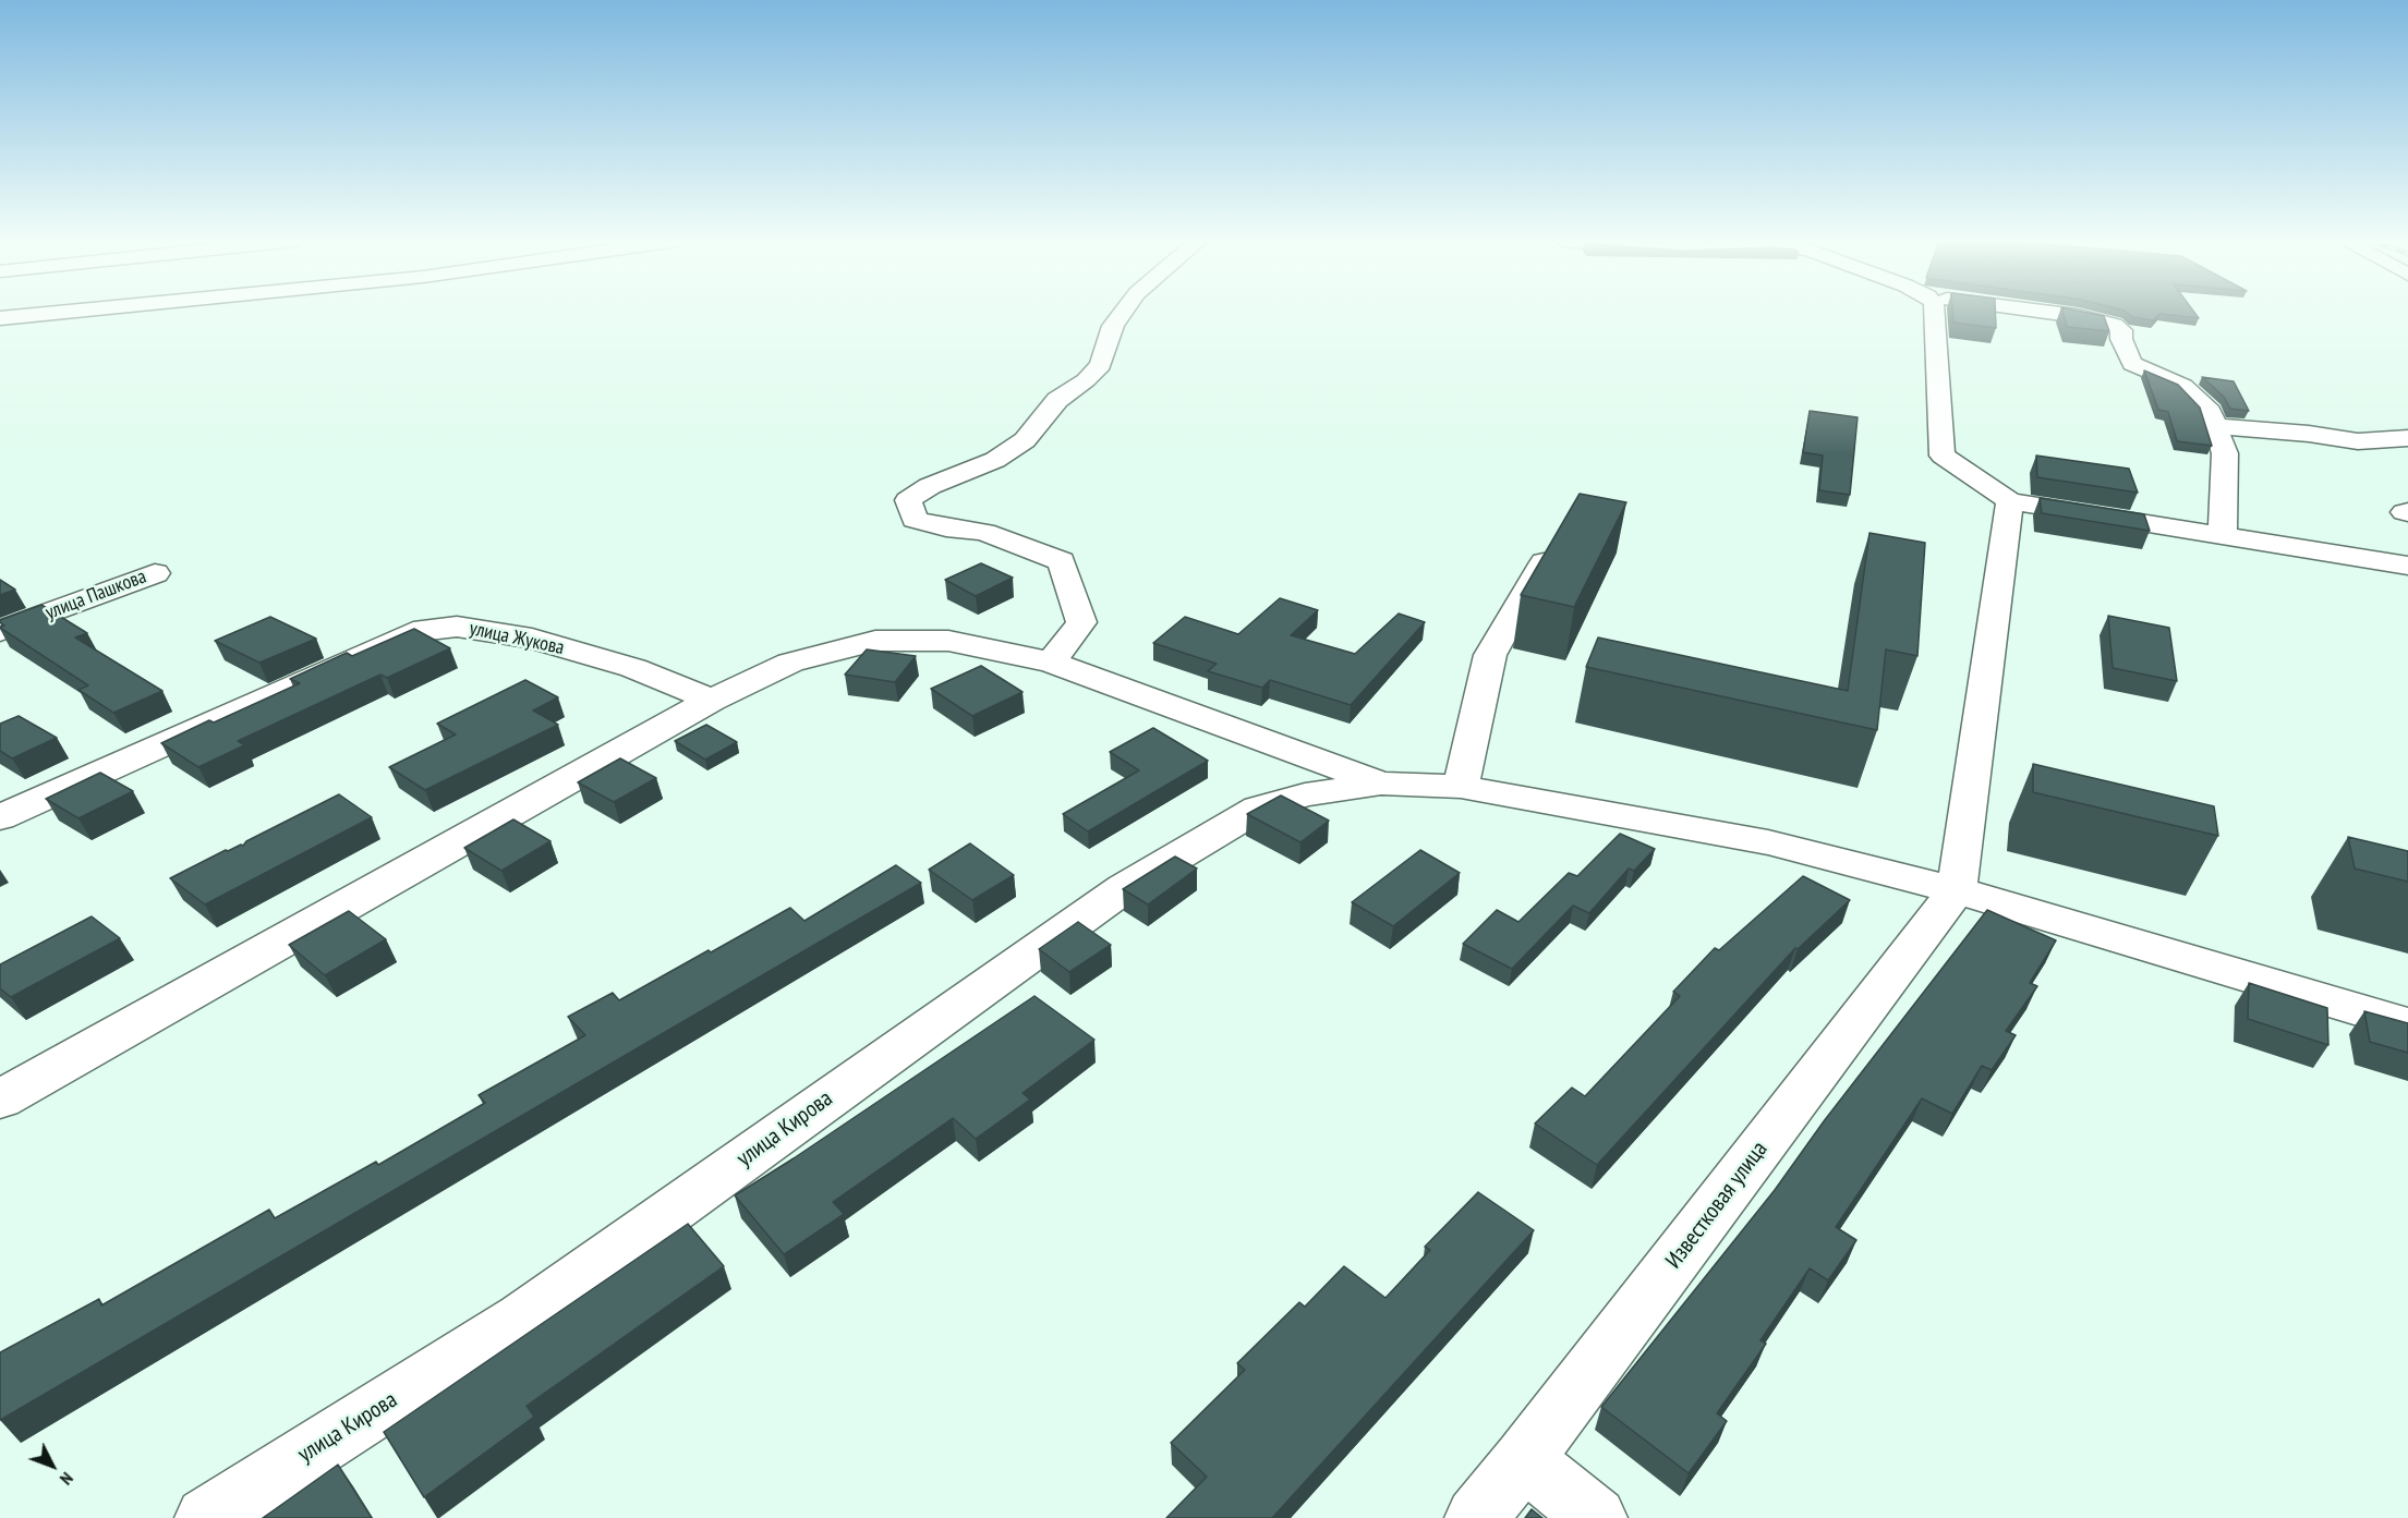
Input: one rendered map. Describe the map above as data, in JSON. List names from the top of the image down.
{
  "streets": {
    "street": [
      "улица Пашкова",
      "улица Жукова",
      "улица Кирова",
      "Известковая улица"
    ]
  },
  "north": "bottom right"
}
